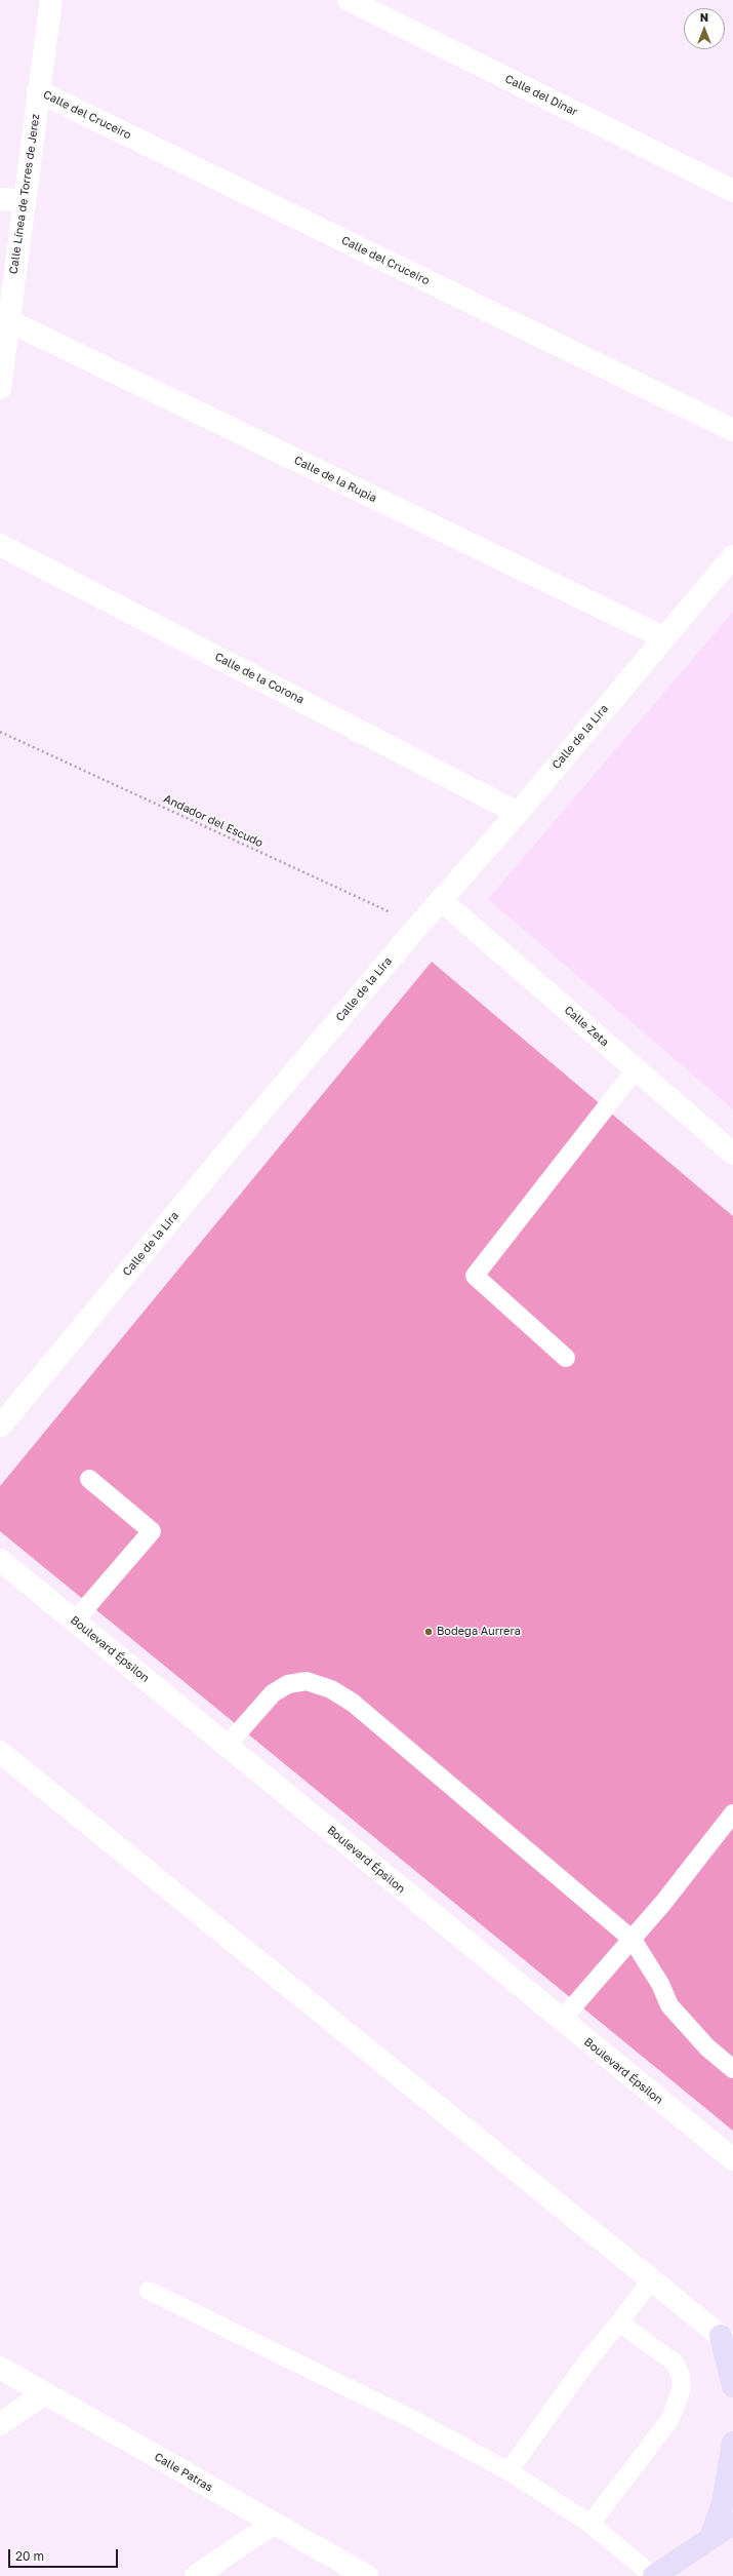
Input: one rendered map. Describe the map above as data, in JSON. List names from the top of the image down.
{
  "streets": {
    "street": [
      "Calle del Dinar",
      "Calle del Cruceiro",
      "Calle Línea de Torres de Jerez",
      "Calle de la Rupia",
      "Calle de la Corona",
      "Calle de la Lira",
      "Calle Zeta",
      "Boulevard Épsilon",
      "Calle Patras"
    ],
    "path": ["Andador del Escudo"]
  },
  "crossings": [
    ["Calle del Cruceiro", "Calle Línea de Torres de Jerez"],
    ["Calle Línea de Torres de Jerez", "Calle de la Rupia"],
    ["Calle de la Rupia", "Calle de la Lira"],
    ["Calle de la Corona", "Calle de la Lira"],
    ["Calle de la Lira", "Andador del Escudo"],
    ["Calle de la Lira", "Calle Zeta"]
  ],
  "places": ["Bodega Aurrera"],
  "scale_bar": "20 m",
  "north": "top"
}
